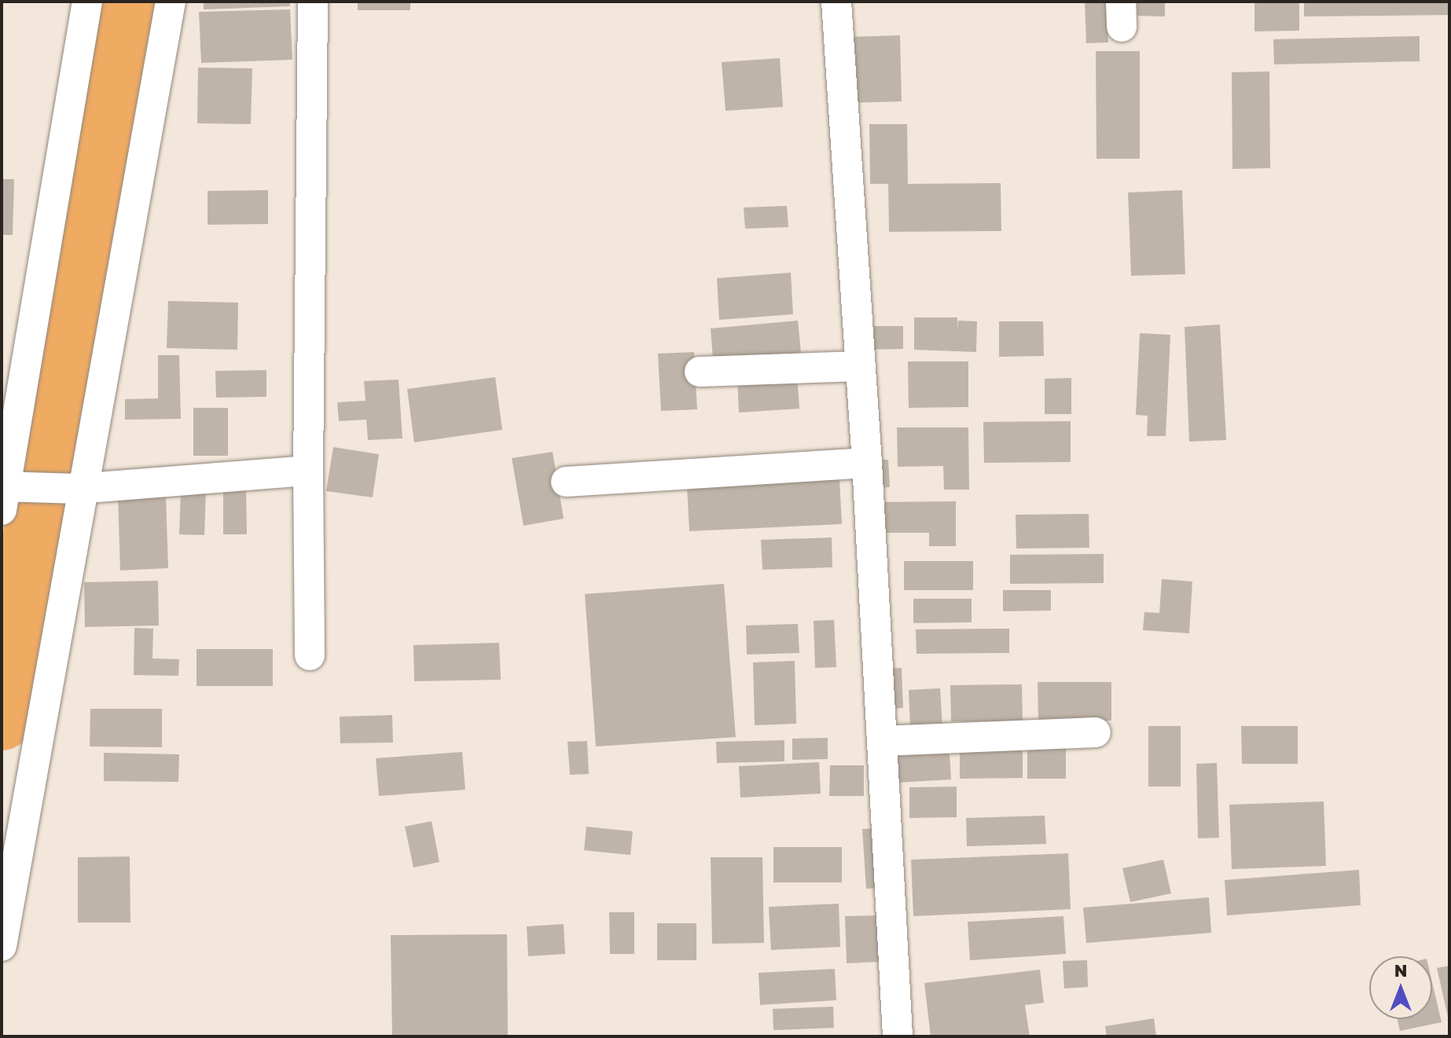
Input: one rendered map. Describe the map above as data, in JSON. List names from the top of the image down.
{
  "north": "top"
}
